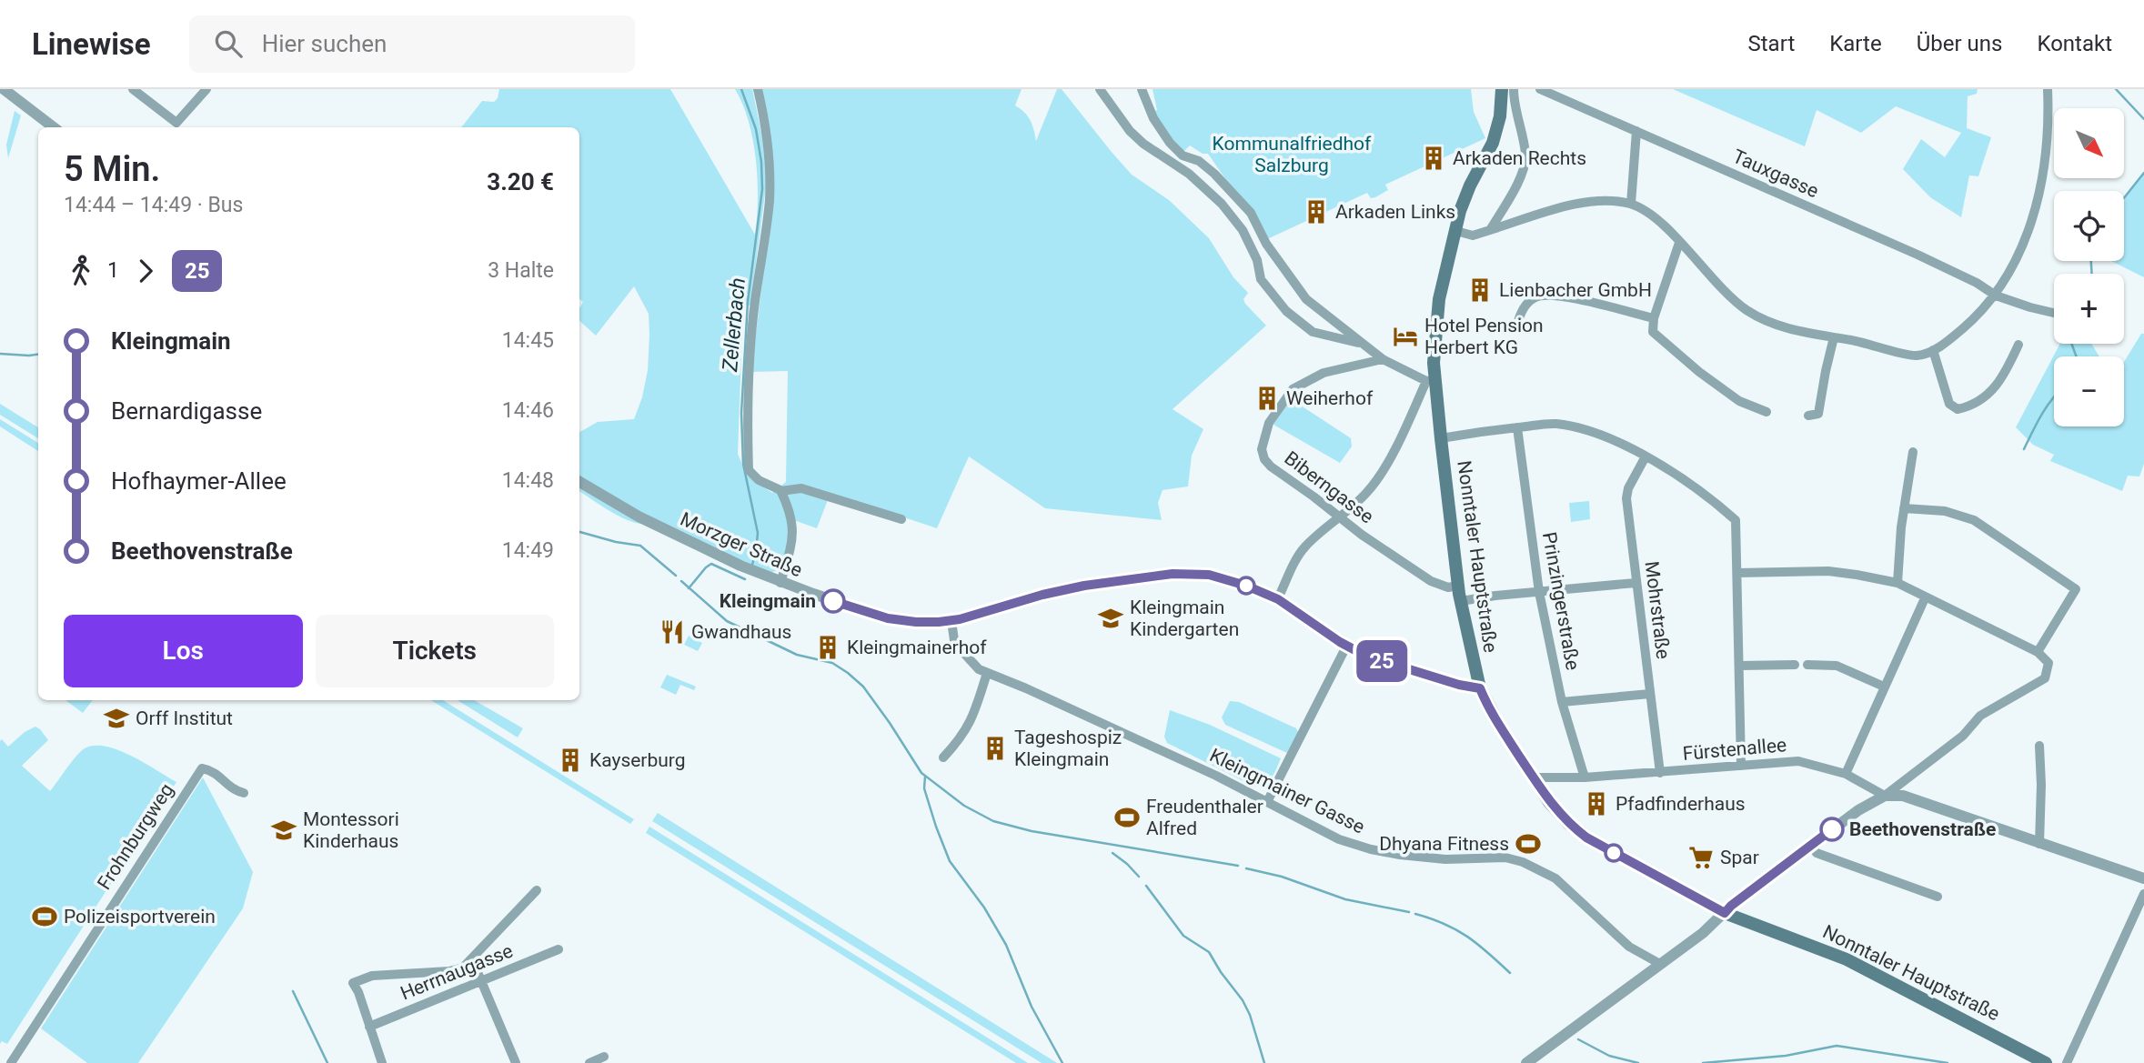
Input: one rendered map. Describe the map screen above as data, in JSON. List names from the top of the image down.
{
  "streets": {
    "main road": ["Nonntaler Hauptstraße"],
    "street": [
      "Tauxgasse",
      "Biberngasse",
      "Morzger Straße",
      "Prinzingerstraße",
      "Mohrstraße",
      "Fürstenallee",
      "Kleingmainer Gasse",
      "Frohnburgweg",
      "Herrnaugasse"
    ]
  },
  "crossings": [
    ["Biberngasse", "Nonntaler Hauptstraße"],
    ["Morzger Straße", "Nonntaler Hauptstraße"],
    ["Morzger Straße", "Kleingmainer Gasse"],
    ["Nonntaler Hauptstraße", "Fürstenallee"],
    ["Prinzingerstraße", "Fürstenallee"],
    ["Mohrstraße", "Fürstenallee"]
  ],
  "water": ["Zellerbach"],
  "parks": ["Kommunalfriedhof Salzburg"],
  "places": {
    "building": [
      "Arkaden Rechts",
      "Arkaden Links",
      "Lienbacher GmbH",
      "Weiherhof",
      "Kleingmainerhof",
      "Tageshospiz Kleingmain",
      "Kayserburg",
      "Pfadfinderhaus"
    ],
    "hotel": ["Hotel Pension Herbert KG"],
    "other": ["Kleingmain", "Beethovenstraße"],
    "school or university": ["Kleingmain Kindergarten", "Orff Institut", "Montessori Kinderhaus"],
    "restaurant": ["Gwandhaus"],
    "sports": ["Freudenthaler Alfred", "Dhyana Fitness", "Polizeisportverein"],
    "supermarket": ["Spar"]
  },
  "lines": ["bus line 25"],
  "north": "bottom right",
  "page": {
    "header": "Linewise",
    "search": "Hier suchen",
    "nav": [
      "Start",
      "Karte",
      "Über uns",
      "Kontakt"
    ],
    "on_map": "25",
    "map_buttons": ["+", "−"],
    "heading": ["5 Min.", "14:44 – 14:49 · Bus", "3.20 €"],
    "legs": ["1", "25", "3 Halte"],
    "list": [
      {
        "name": "Kleingmain",
        "value": "14:45"
      },
      {
        "name": "Bernardigasse",
        "value": "14:46"
      },
      {
        "name": "Hofhaymer-Allee",
        "value": "14:48"
      },
      {
        "name": "Beethovenstraße",
        "value": "14:49"
      }
    ],
    "buttons": ["Los", "Tickets"]
  }
}
